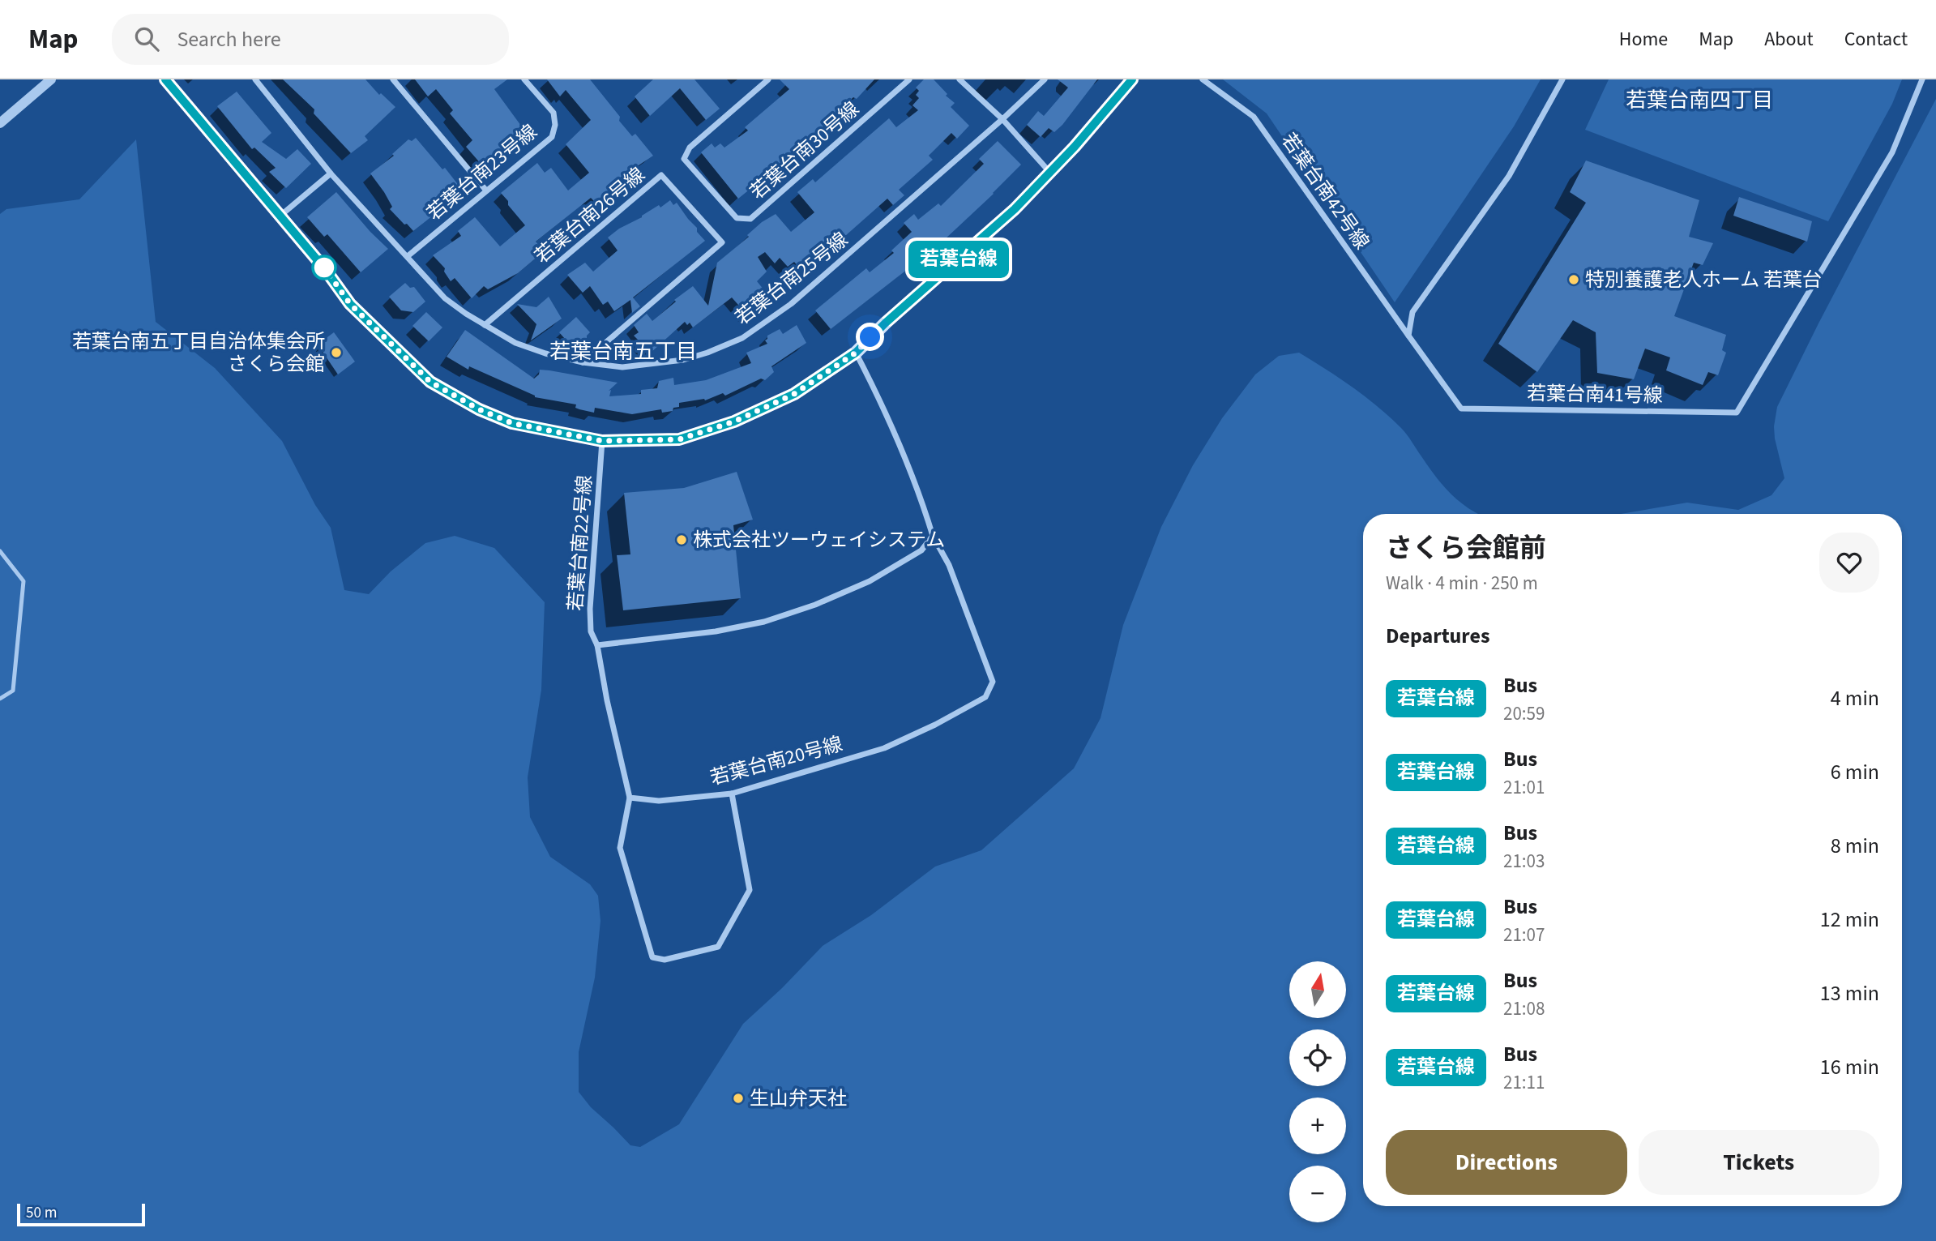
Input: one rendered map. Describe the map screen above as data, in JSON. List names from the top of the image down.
{
  "streets": {
    "street": [
      "若葉台南30号線",
      "若葉台南23号線",
      "若葉台南42号線",
      "若葉台南26号線",
      "若葉台南25号線",
      "若葉台南41号線",
      "若葉台南22号線",
      "若葉台南20号線"
    ]
  },
  "crossings": [
    ["若葉台南23号線", "若葉台南25号線"],
    ["若葉台南42号線", "若葉台南41号線"],
    ["若葉台南26号線", "若葉台南25号線"]
  ],
  "districts": ["若葉台南四丁目", "若葉台南五丁目"],
  "places": [
    "特別養護老人ホーム 若葉台",
    "若葉台南五丁目自治体集会所 さくら会館",
    "株式会社ツーウェイシステム",
    "生山弁天社"
  ],
  "lines": ["bus line 若葉台線"],
  "scale_bar": "50 m",
  "north": "top",
  "page": {
    "header": "Map",
    "search": "Search here",
    "nav": [
      "Home",
      "Map",
      "About",
      "Contact"
    ],
    "on_map": "若葉台線",
    "heading": [
      ["さくら会館前", "Walk · 4 min · 250 m"],
      "Departures"
    ],
    "list": [
      {
        "mark": "若葉台線",
        "name": "Bus",
        "note": "20:59",
        "value": "4 min"
      },
      {
        "mark": "若葉台線",
        "name": "Bus",
        "note": "21:01",
        "value": "6 min"
      },
      {
        "mark": "若葉台線",
        "name": "Bus",
        "note": "21:03",
        "value": "8 min"
      },
      {
        "mark": "若葉台線",
        "name": "Bus",
        "note": "21:07",
        "value": "12 min"
      },
      {
        "mark": "若葉台線",
        "name": "Bus",
        "note": "21:08",
        "value": "13 min"
      },
      {
        "mark": "若葉台線",
        "name": "Bus",
        "note": "21:11",
        "value": "16 min"
      }
    ],
    "map_buttons": ["+", "−"],
    "buttons": ["Directions", "Tickets"],
    "scale": "50 m"
  }
}
